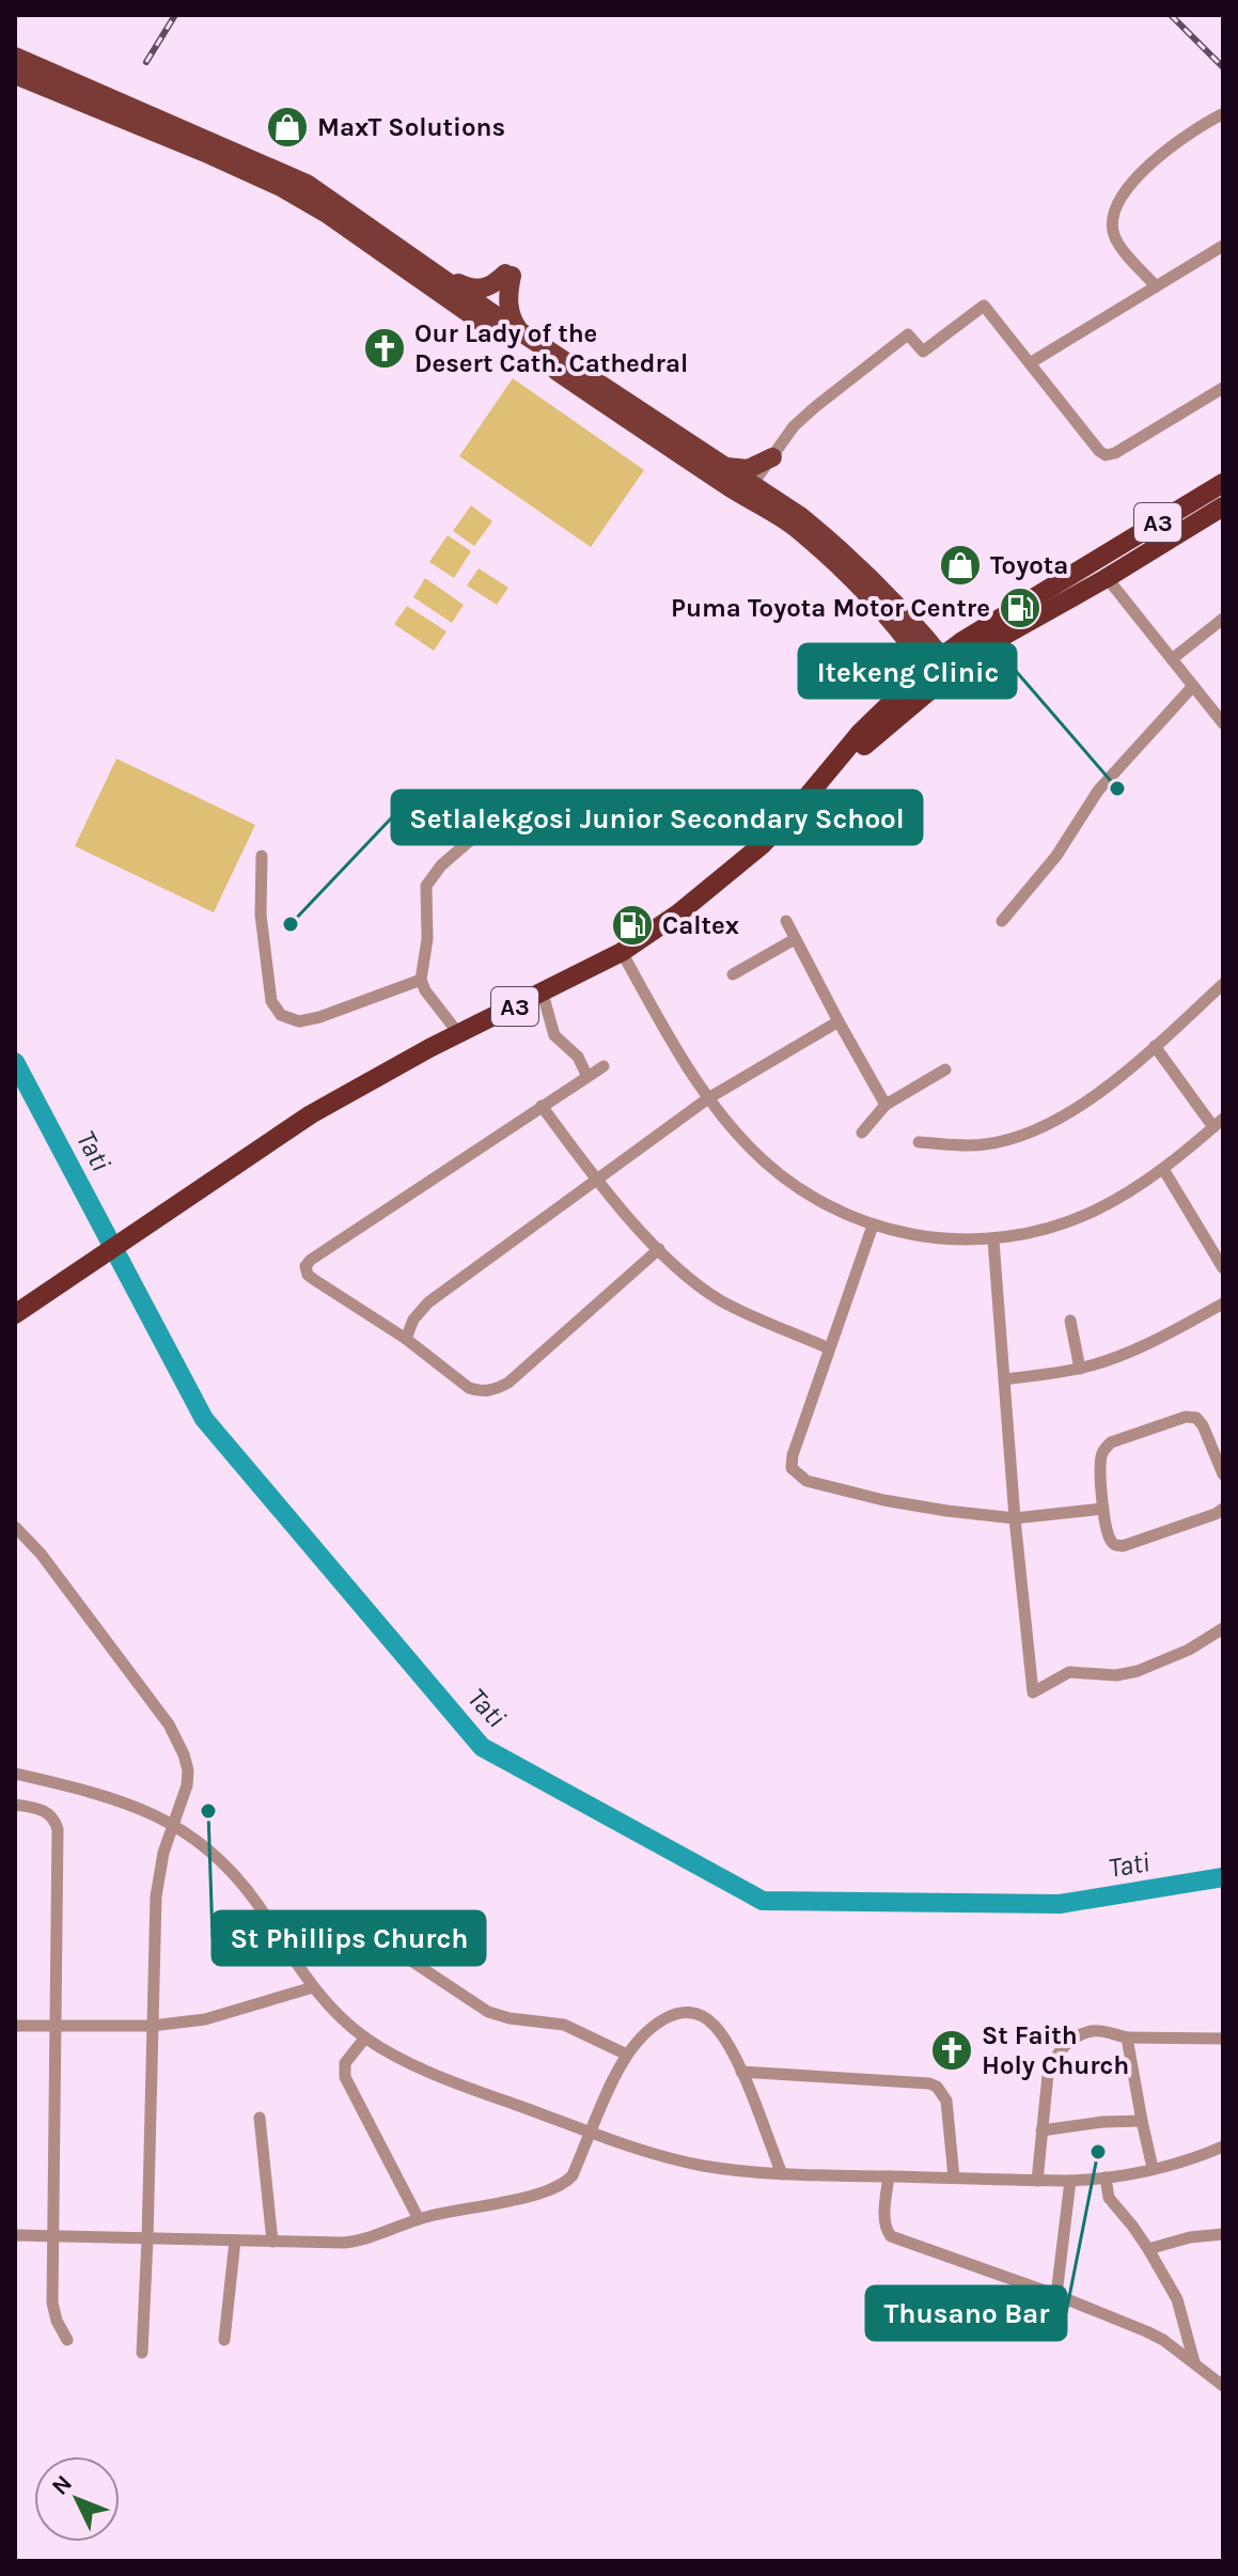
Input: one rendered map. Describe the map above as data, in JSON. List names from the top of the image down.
{
  "streets": {
    "highway": ["A3"]
  },
  "water": ["Tati"],
  "places": {
    "shop": ["MaxT Solutions", "Toyota"],
    "church": ["Our Lady of the Desert Cath. Cathedral", "St Faith Holy Church"],
    "fuel station": ["Puma Toyota Motor Centre", "Caltex"],
    "other": [
      "Itekeng Clinic",
      "Setlalekgosi Junior Secondary School",
      "St Phillips Church",
      "Thusano Bar"
    ]
  },
  "north": "top left"
}
